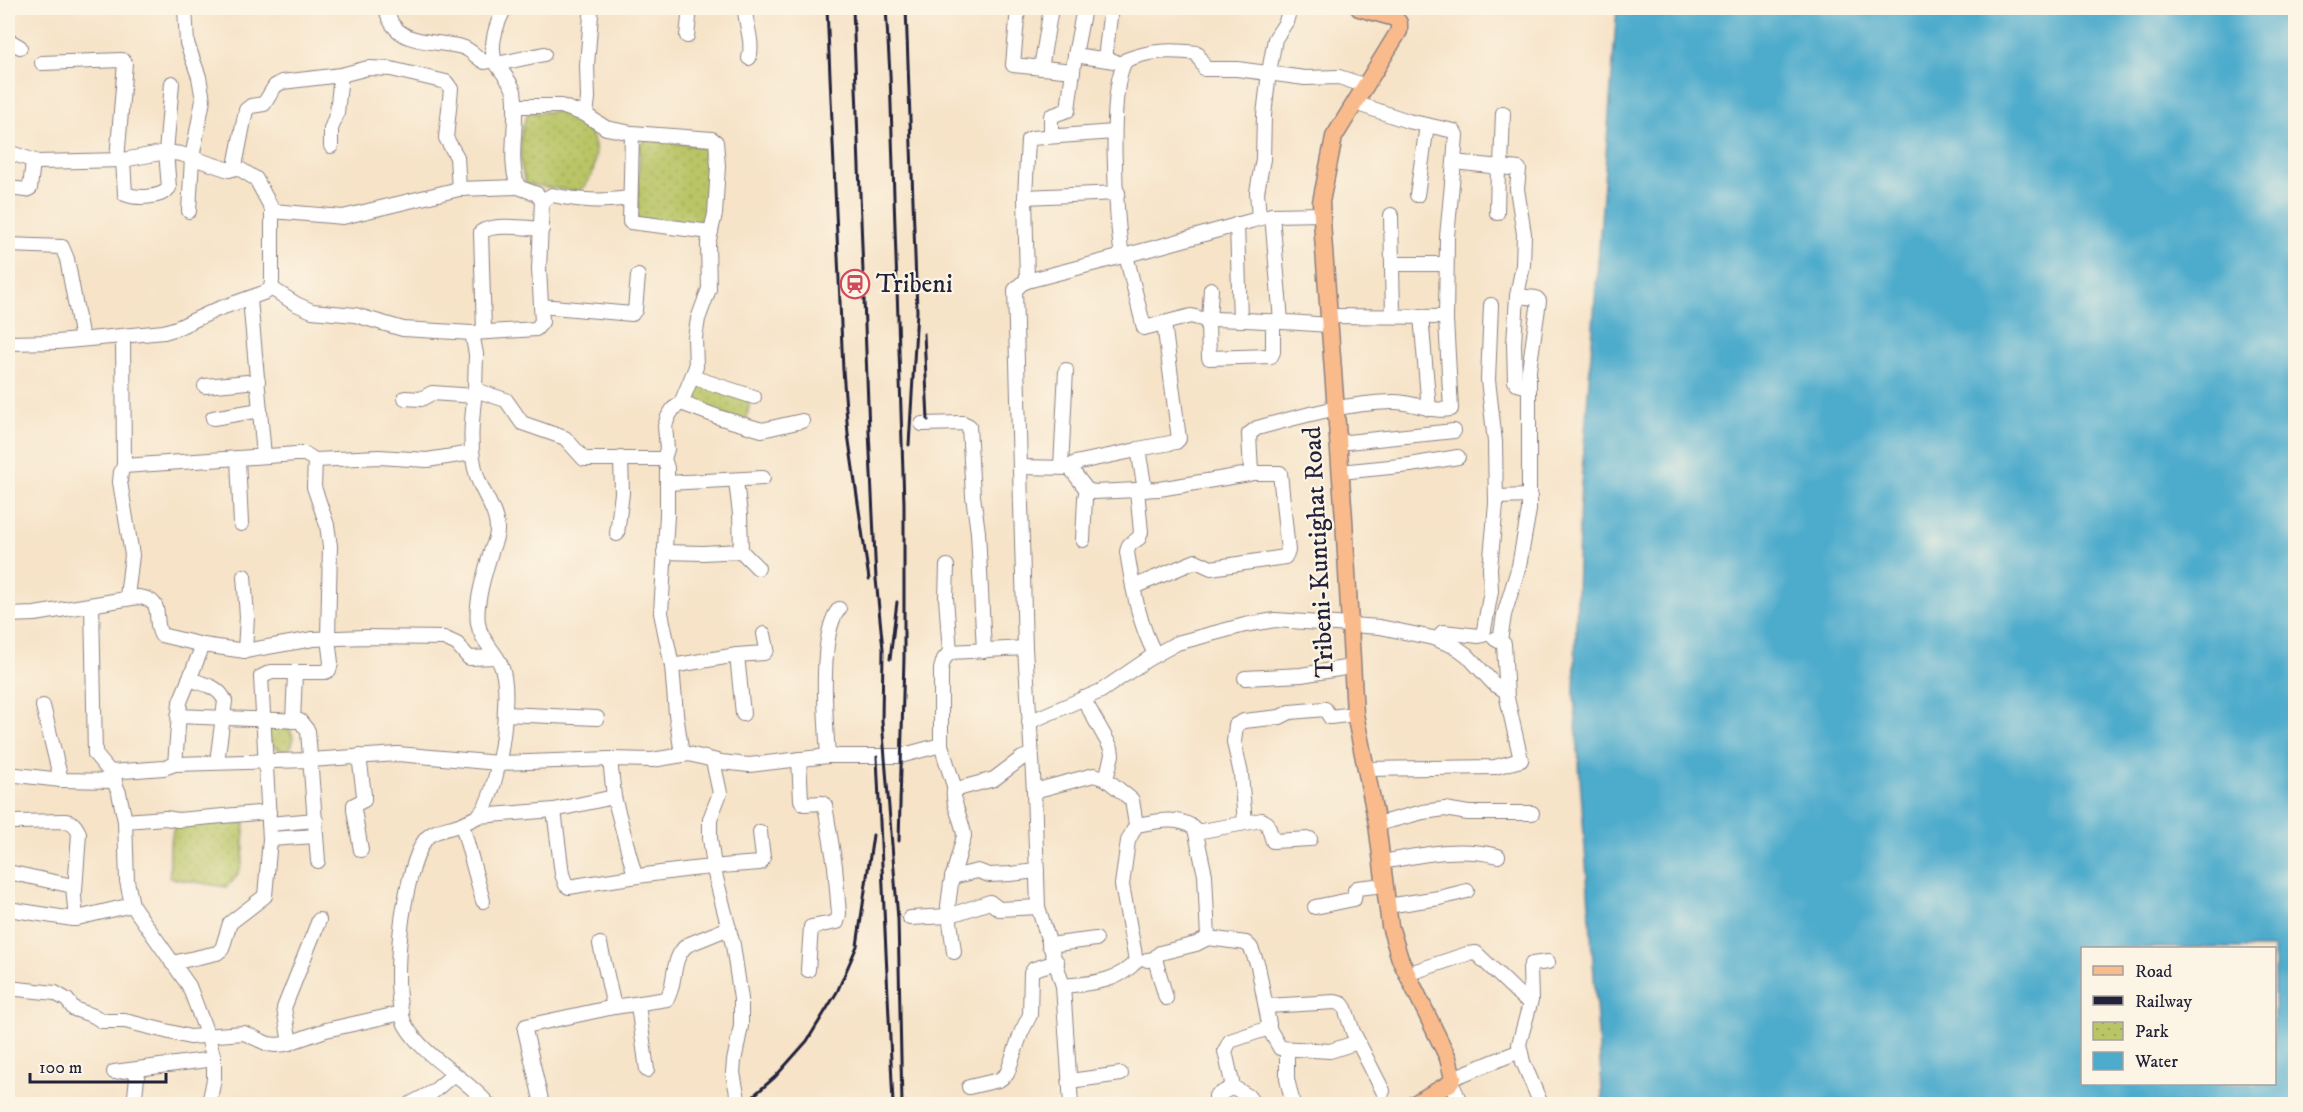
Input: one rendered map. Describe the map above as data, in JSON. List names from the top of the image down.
{
  "streets": {
    "main road": ["Tribeni-Kuntighat Road"]
  },
  "places": {
    "station": ["Tribeni"]
  },
  "legend": [
    "Road",
    "Railway",
    "Park",
    "Water"
  ],
  "scale_bar": "100 m"
}
